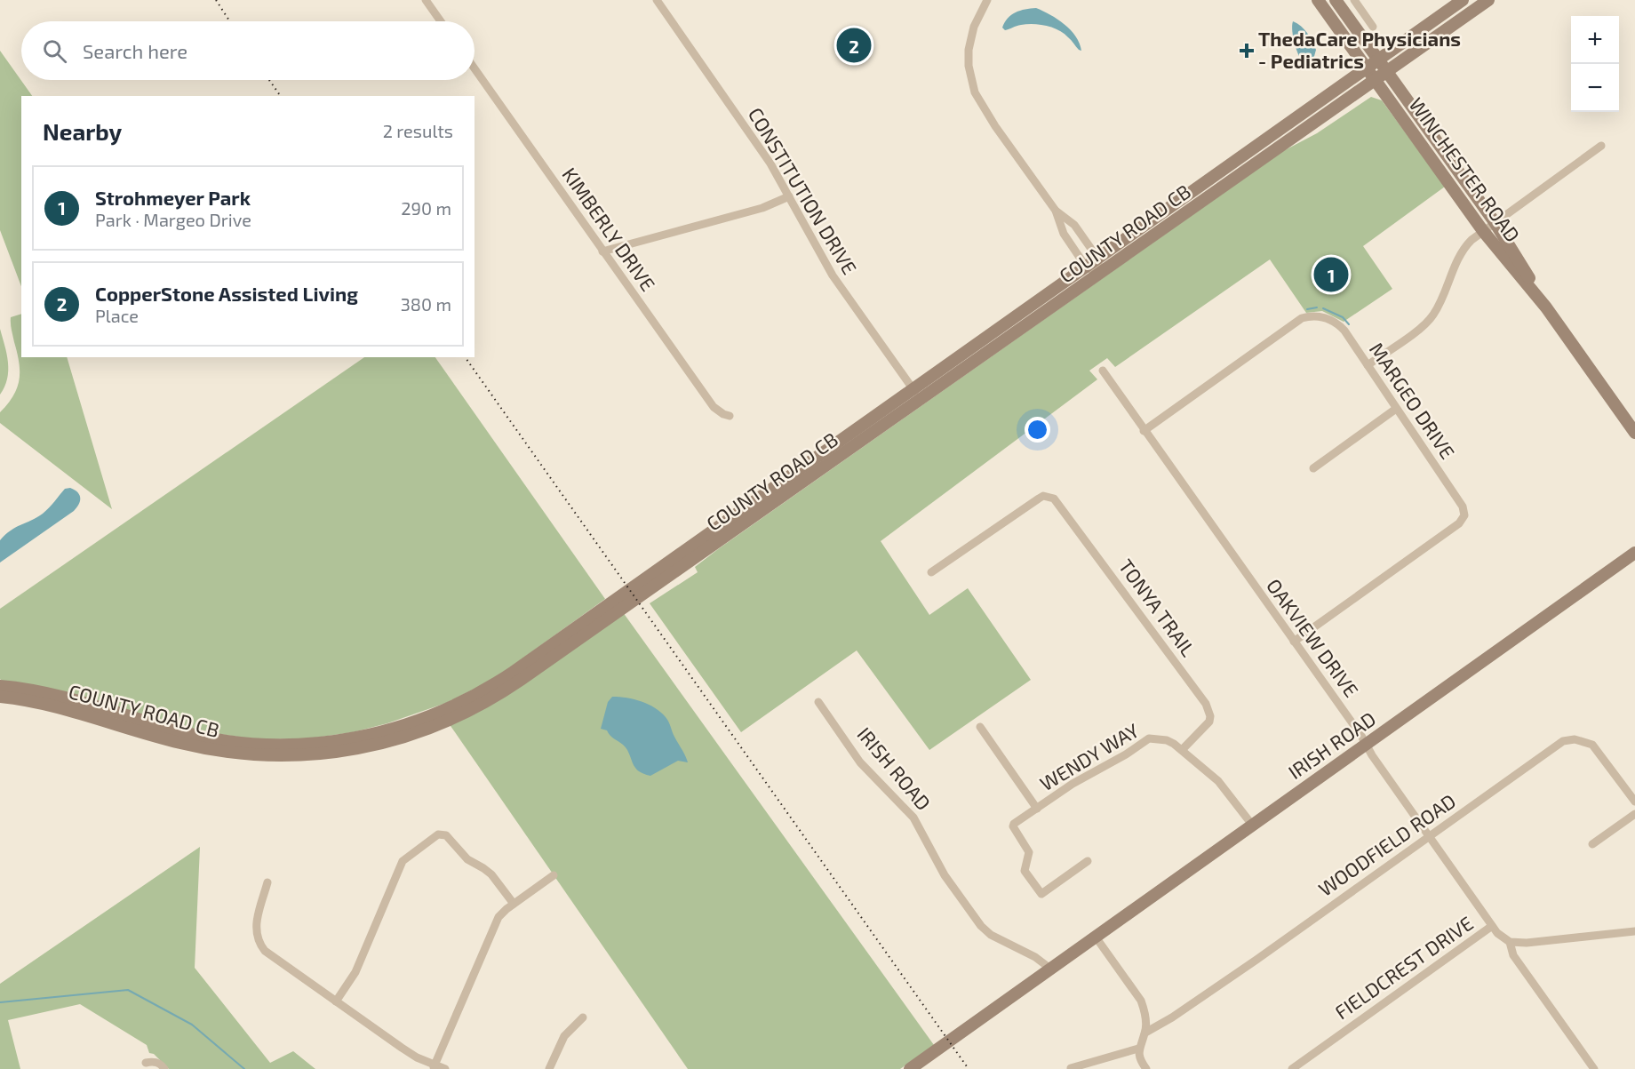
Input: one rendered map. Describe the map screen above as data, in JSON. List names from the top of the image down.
{
  "streets": {
    "main road": ["WINCHESTER ROAD", "COUNTY ROAD CB", "IRISH ROAD"],
    "street": [
      "CONSTITUTION DRIVE",
      "KIMBERLY DRIVE",
      "MARGEO DRIVE",
      "TONYA TRAIL",
      "OAKVIEW DRIVE",
      "WENDY WAY",
      "WOODFIELD ROAD",
      "FIELDCREST DRIVE"
    ]
  },
  "crossings": [
    ["WINCHESTER ROAD", "COUNTY ROAD CB"],
    ["CONSTITUTION DRIVE", "COUNTY ROAD CB"],
    ["MARGEO DRIVE", "OAKVIEW DRIVE"],
    ["TONYA TRAIL", "WENDY WAY"],
    ["OAKVIEW DRIVE", "IRISH ROAD"],
    ["OAKVIEW DRIVE", "WOODFIELD ROAD"],
    ["OAKVIEW DRIVE", "FIELDCREST DRIVE"],
    ["IRISH ROAD", "WENDY WAY"]
  ],
  "places": {
    "health": ["ThedaCare Physicians - Pediatrics"]
  },
  "page": {
    "map_buttons": ["+", "−"],
    "search": "Search here",
    "pins": ["2", "1"],
    "heading": ["Nearby", "2 results"],
    "list": [
      {
        "mark": "1",
        "name": "Strohmeyer Park",
        "note": "Park · Margeo Drive",
        "value": "290 m"
      },
      {
        "mark": "2",
        "name": "CopperStone Assisted Living",
        "note": "Place",
        "value": "380 m"
      }
    ]
  }
}
